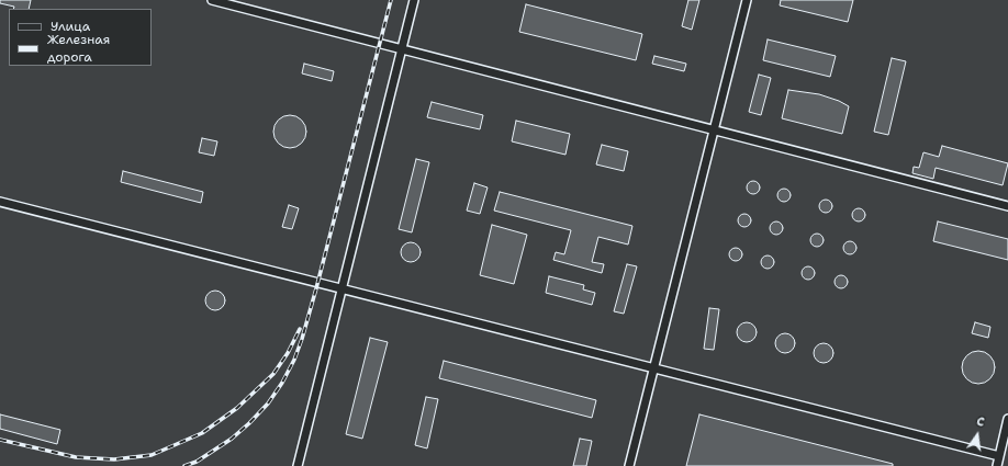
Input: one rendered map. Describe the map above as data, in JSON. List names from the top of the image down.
{
  "legend": ["Улица", "Железная дорога"],
  "north": "top"
}
